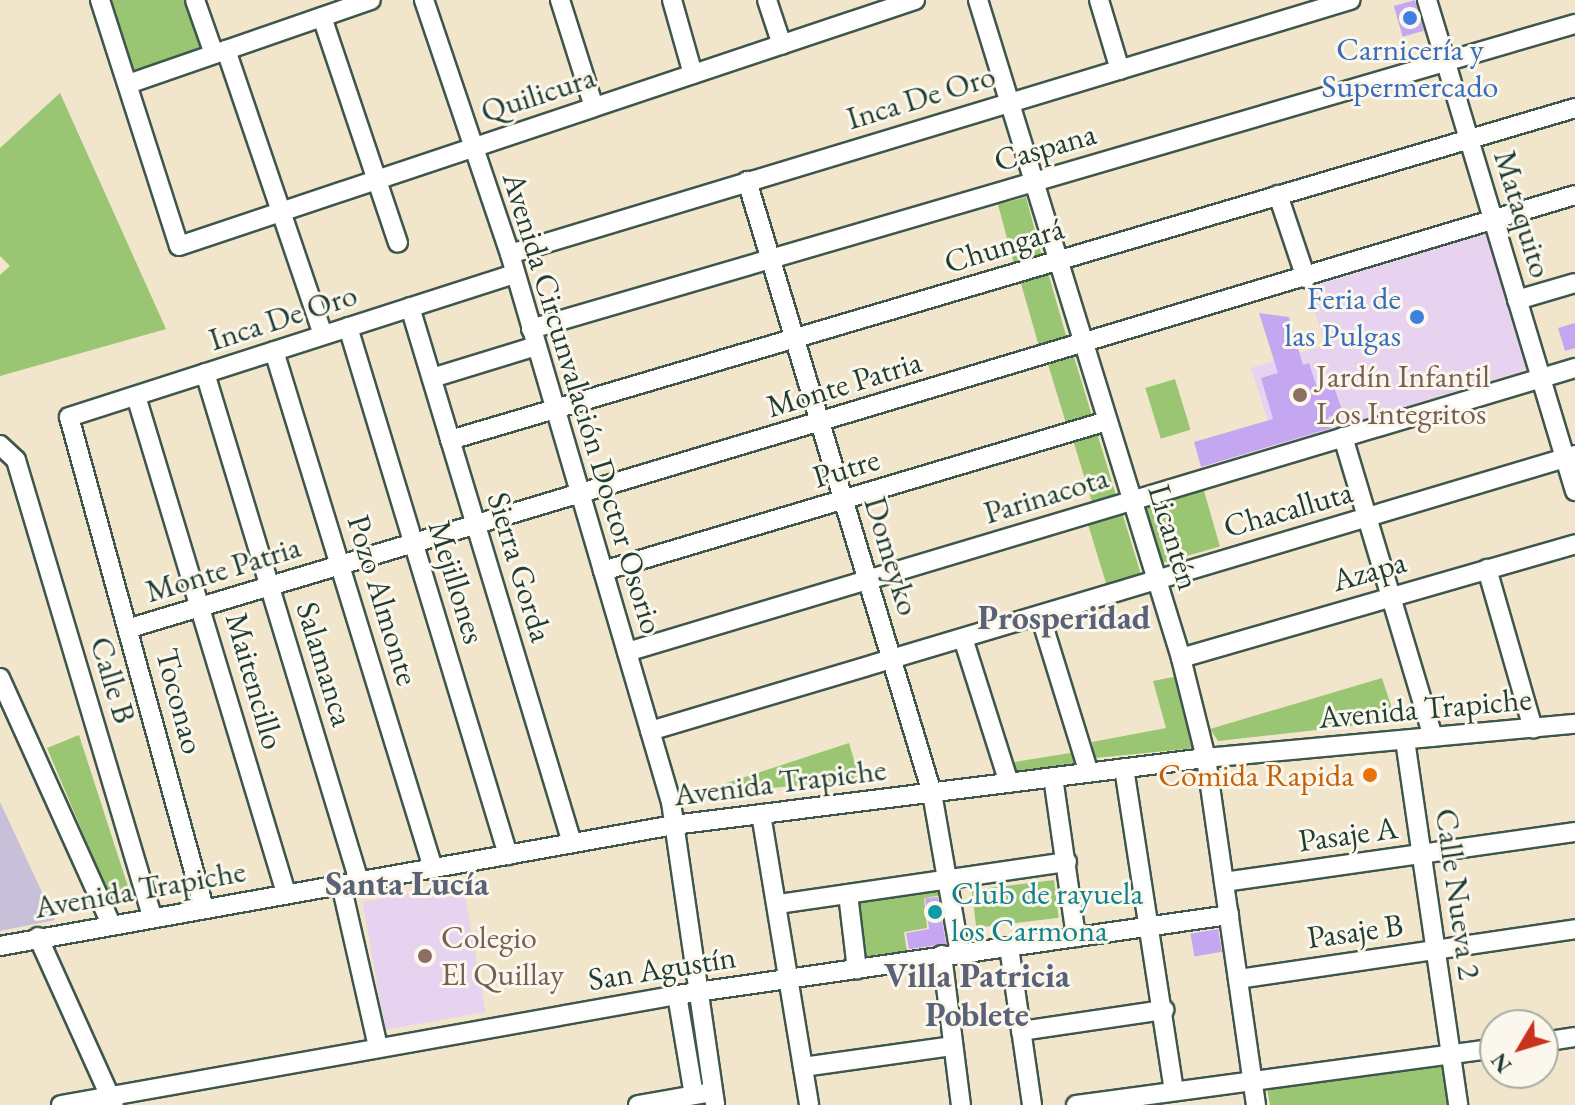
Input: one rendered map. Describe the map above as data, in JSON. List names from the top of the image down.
{
  "streets": {
    "street": [
      "Quilicura",
      "Inca De Oro",
      "Caspana",
      "Mataquito",
      "Chungará",
      "Monte Patria",
      "Avenida Circunvalación Doctor Osorio",
      "Putre",
      "Parinacota",
      "Chacalluta",
      "Licantén",
      "Domeyko",
      "Sierra Gorda",
      "Azapa",
      "Mejillones",
      "Pozo Almonte",
      "Salamanca",
      "Calle B",
      "Maitencillo",
      "Toconao",
      "Avenida Trapiche",
      "Pasaje A",
      "Calle Nueva 2",
      "Pasaje B",
      "San Agustín"
    ]
  },
  "crossings": [
    ["Quilicura", "Avenida Circunvalación Doctor Osorio"],
    ["Inca De Oro", "Avenida Circunvalación Doctor Osorio"],
    ["Inca De Oro", "Licantén"],
    ["Inca De Oro", "Domeyko"],
    ["Inca De Oro", "Sierra Gorda"],
    ["Inca De Oro", "Mejillones"],
    ["Inca De Oro", "Pozo Almonte"],
    ["Inca De Oro", "Salamanca"],
    ["Inca De Oro", "Maitencillo"],
    ["Inca De Oro", "Toconao"],
    ["Caspana", "Mataquito"],
    ["Caspana", "Avenida Circunvalación Doctor Osorio"],
    ["Caspana", "Licantén"],
    ["Caspana", "Domeyko"],
    ["Caspana", "Sierra Gorda"],
    ["Mataquito", "Chungará"],
    ["Mataquito", "Monte Patria"],
    ["Mataquito", "Parinacota"],
    ["Mataquito", "Chacalluta"],
    ["Chungará", "Avenida Circunvalación Doctor Osorio"],
    ["Chungará", "Licantén"],
    ["Chungará", "Domeyko"],
    ["Chungará", "Sierra Gorda"],
    ["Monte Patria", "Avenida Circunvalación Doctor Osorio"],
    ["Monte Patria", "Licantén"],
    ["Monte Patria", "Domeyko"],
    ["Monte Patria", "Sierra Gorda"],
    ["Monte Patria", "Mejillones"],
    ["Monte Patria", "Pozo Almonte"],
    ["Monte Patria", "Salamanca"],
    ["Monte Patria", "Maitencillo"],
    ["Monte Patria", "Toconao"],
    ["Avenida Circunvalación Doctor Osorio", "Putre"],
    ["Avenida Circunvalación Doctor Osorio", "Parinacota"],
    ["Avenida Circunvalación Doctor Osorio", "Chacalluta"],
    ["Avenida Circunvalación Doctor Osorio", "Avenida Trapiche"],
    ["Avenida Circunvalación Doctor Osorio", "San Agustín"],
    ["Putre", "Licantén"],
    ["Putre", "Domeyko"],
    ["Parinacota", "Licantén"],
    ["Parinacota", "Domeyko"],
    ["Chacalluta", "Licantén"],
    ["Chacalluta", "Domeyko"],
    ["Licantén", "Azapa"],
    ["Licantén", "Avenida Trapiche"],
    ["Licantén", "Pasaje A"],
    ["Licantén", "Pasaje B"],
    ["Licantén", "San Agustín"],
    ["Domeyko", "Avenida Trapiche"],
    ["Domeyko", "San Agustín"],
    ["Sierra Gorda", "Avenida Trapiche"],
    ["Mejillones", "Avenida Trapiche"],
    ["Pozo Almonte", "Avenida Trapiche"],
    ["Salamanca", "Avenida Trapiche"],
    ["Salamanca", "San Agustín"],
    ["Calle B", "Avenida Trapiche"],
    ["Maitencillo", "Avenida Trapiche"],
    ["Toconao", "Avenida Trapiche"],
    ["Avenida Trapiche", "Calle Nueva 2"],
    ["Pasaje A", "Calle Nueva 2"],
    ["Calle Nueva 2", "Pasaje B"]
  ],
  "districts": ["Prosperidad", "Santa Lucía", "Villa Patricia Poblete"],
  "places": [
    "Carnicería y Supermercado",
    "Feria de las Pulgas",
    "Jardín Infantil Los Integritos",
    "Comida Rapida",
    "Club de rayuela los Carmona",
    "Colegio El Quillay"
  ],
  "north": "bottom left"
}
